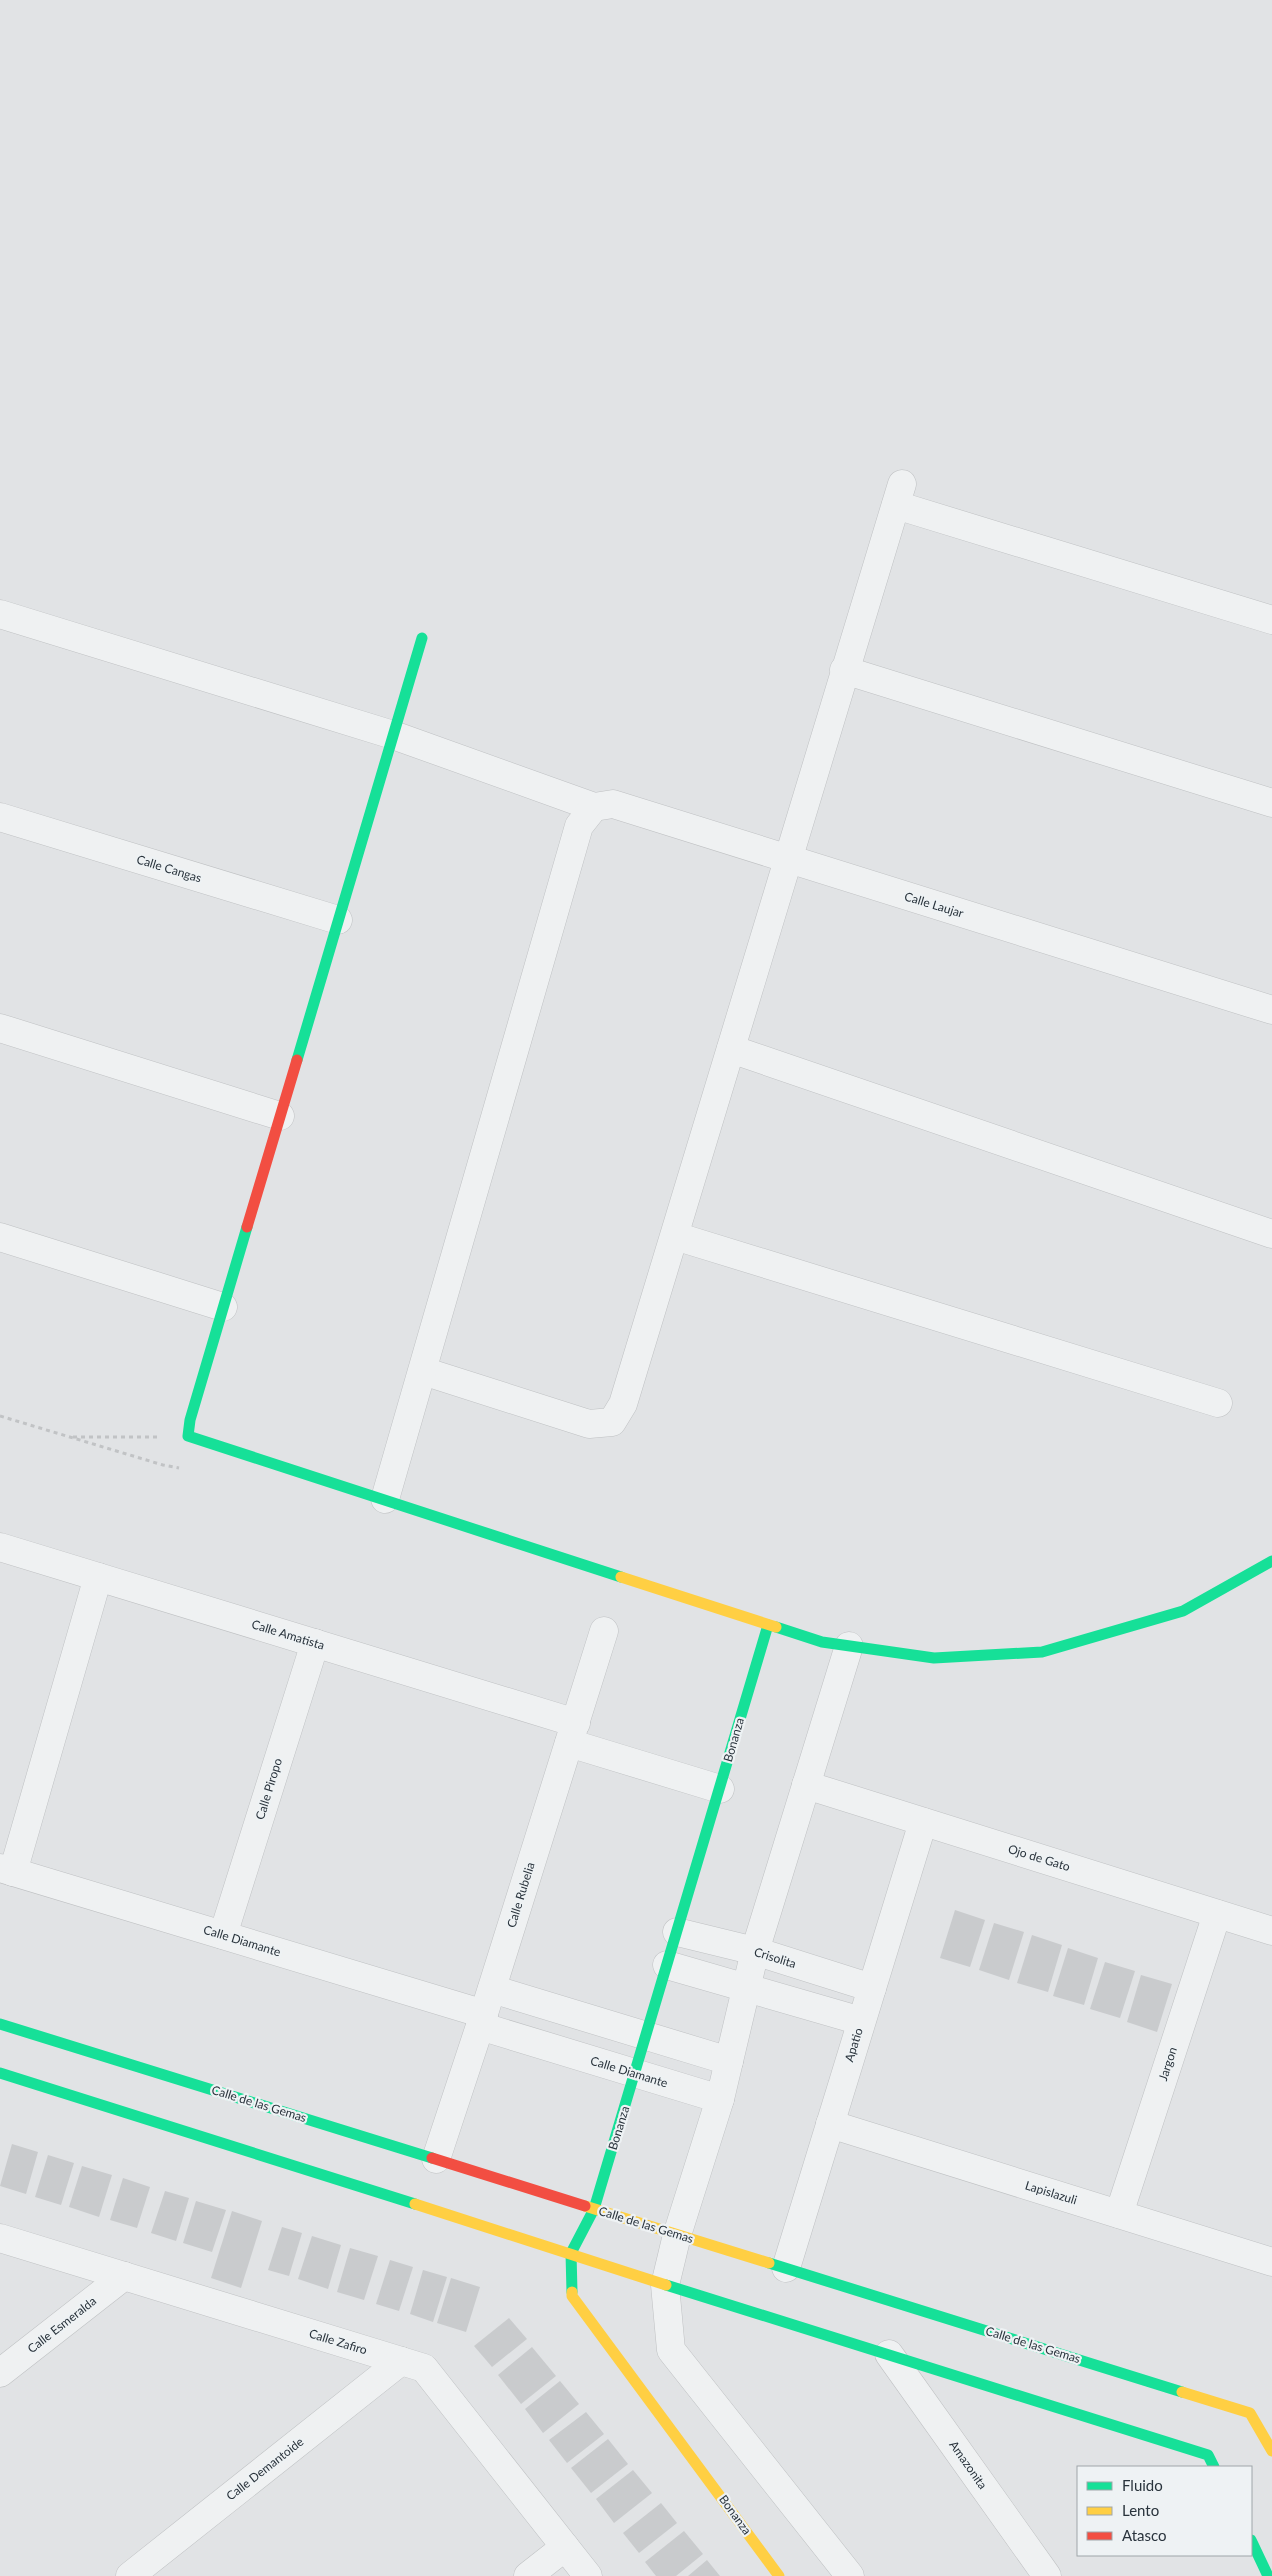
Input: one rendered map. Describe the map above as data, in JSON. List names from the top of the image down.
{
  "streets": {
    "street": [
      "Calle Cangas",
      "Calle Laujar",
      "Calle Amatista",
      "Bonanza",
      "Calle Piropo",
      "Ojo de Gato",
      "Calle Rubelia",
      "Calle Diamante",
      "Crisolita",
      "Apatio",
      "Jargon",
      "Calle de las Gemas",
      "Lapislazuli",
      "Calle Esmeralda",
      "Calle Zafiro",
      "Amazonita",
      "Calle Demantoide"
    ]
  },
  "crossings": [
    ["Calle Amatista", "Bonanza"],
    ["Calle Amatista", "Calle Piropo"],
    ["Calle Amatista", "Calle Rubelia"],
    ["Bonanza", "Calle Diamante"],
    ["Bonanza", "Crisolita"],
    ["Bonanza", "Calle de las Gemas"],
    ["Calle Piropo", "Calle Diamante"],
    ["Ojo de Gato", "Apatio"],
    ["Ojo de Gato", "Jargon"],
    ["Calle Rubelia", "Calle Diamante"],
    ["Calle Rubelia", "Calle de las Gemas"],
    ["Crisolita", "Apatio"],
    ["Apatio", "Calle de las Gemas"],
    ["Apatio", "Lapislazuli"],
    ["Jargon", "Lapislazuli"],
    ["Calle Esmeralda", "Calle Zafiro"],
    ["Calle Zafiro", "Calle Demantoide"]
  ],
  "legend": ["Fluido", "Lento", "Atasco"]
}
